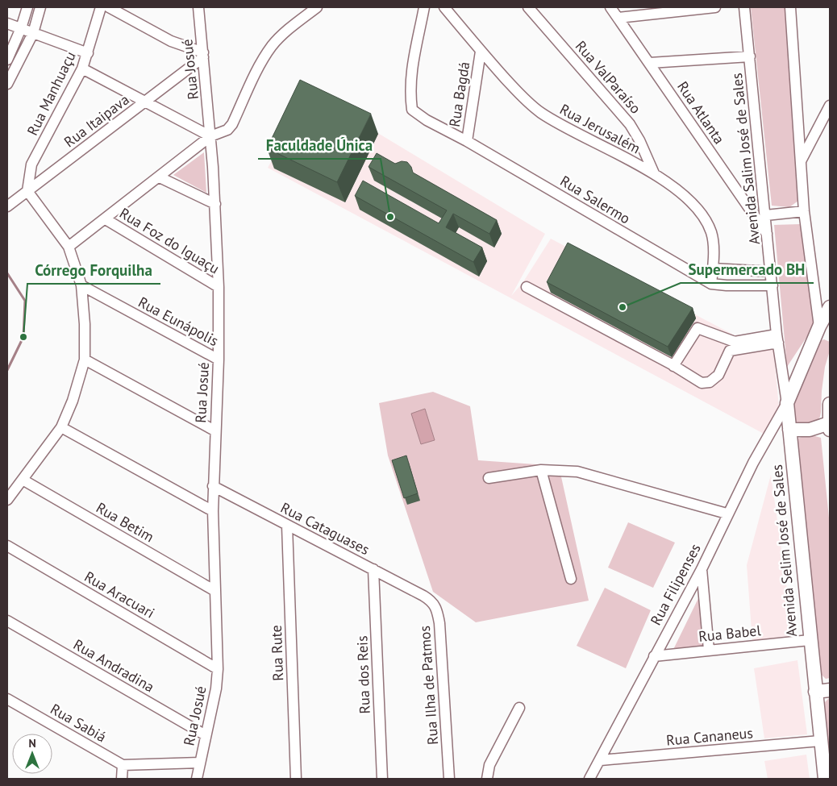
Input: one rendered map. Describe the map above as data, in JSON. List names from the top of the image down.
{
  "streets": {
    "main road": ["Avenida Selim José de Sales"],
    "street": [
      "Rua Josué",
      "Rua ValParaíso",
      "Rua Manhuaçu",
      "Rua Bagdá",
      "Rua Atlanta",
      "Rua Itaipava",
      "Rua Jerusalém",
      "Avenida Salim José de Sales",
      "Rua Salermo",
      "Rua Foz do Iguaçu",
      "Rua Eunápolis",
      "Rua Betim",
      "Rua Cataguases",
      "Rua Filipenses",
      "Rua Aracuari",
      "Rua Babel",
      "Rua Rute",
      "Rua Andradina",
      "Rua dos Reis",
      "Rua Ilha de Patmos",
      "Rua Sabiá",
      "Rua Cananeus"
    ]
  },
  "crossings": [
    ["Rua Josué", "Rua Itaipava"],
    ["Rua Josué", "Rua Foz do Iguaçu"],
    ["Rua Josué", "Rua Eunápolis"],
    ["Rua Josué", "Rua Betim"],
    ["Rua Josué", "Rua Cataguases"],
    ["Rua Josué", "Rua Aracuari"],
    ["Rua Josué", "Rua Andradina"],
    ["Rua ValParaíso", "Rua Jerusalém"],
    ["Rua Manhuaçu", "Rua Itaipava"],
    ["Rua Bagdá", "Rua Jerusalém"],
    ["Rua Bagdá", "Rua Salermo"],
    ["Rua Atlanta", "Avenida Salim José de Sales"],
    ["Rua Jerusalém", "Rua Salermo"],
    ["Avenida Salim José de Sales", "Rua Salermo"],
    ["Avenida Salim José de Sales", "Avenida Selim José de Sales"],
    ["Avenida Salim José de Sales", "Rua Filipenses"],
    ["Rua Cataguases", "Rua Rute"],
    ["Rua Cataguases", "Rua dos Reis"],
    ["Rua Cataguases", "Rua Ilha de Patmos"],
    ["Avenida Selim José de Sales", "Rua Filipenses"],
    ["Avenida Selim José de Sales", "Rua Babel"],
    ["Avenida Selim José de Sales", "Rua Cananeus"],
    ["Rua Filipenses", "Rua Babel"],
    ["Rua Filipenses", "Rua Cananeus"]
  ],
  "places": ["Faculdade Única", "Supermercado BH", "Córrego Forquilha"],
  "north": "top"
}
